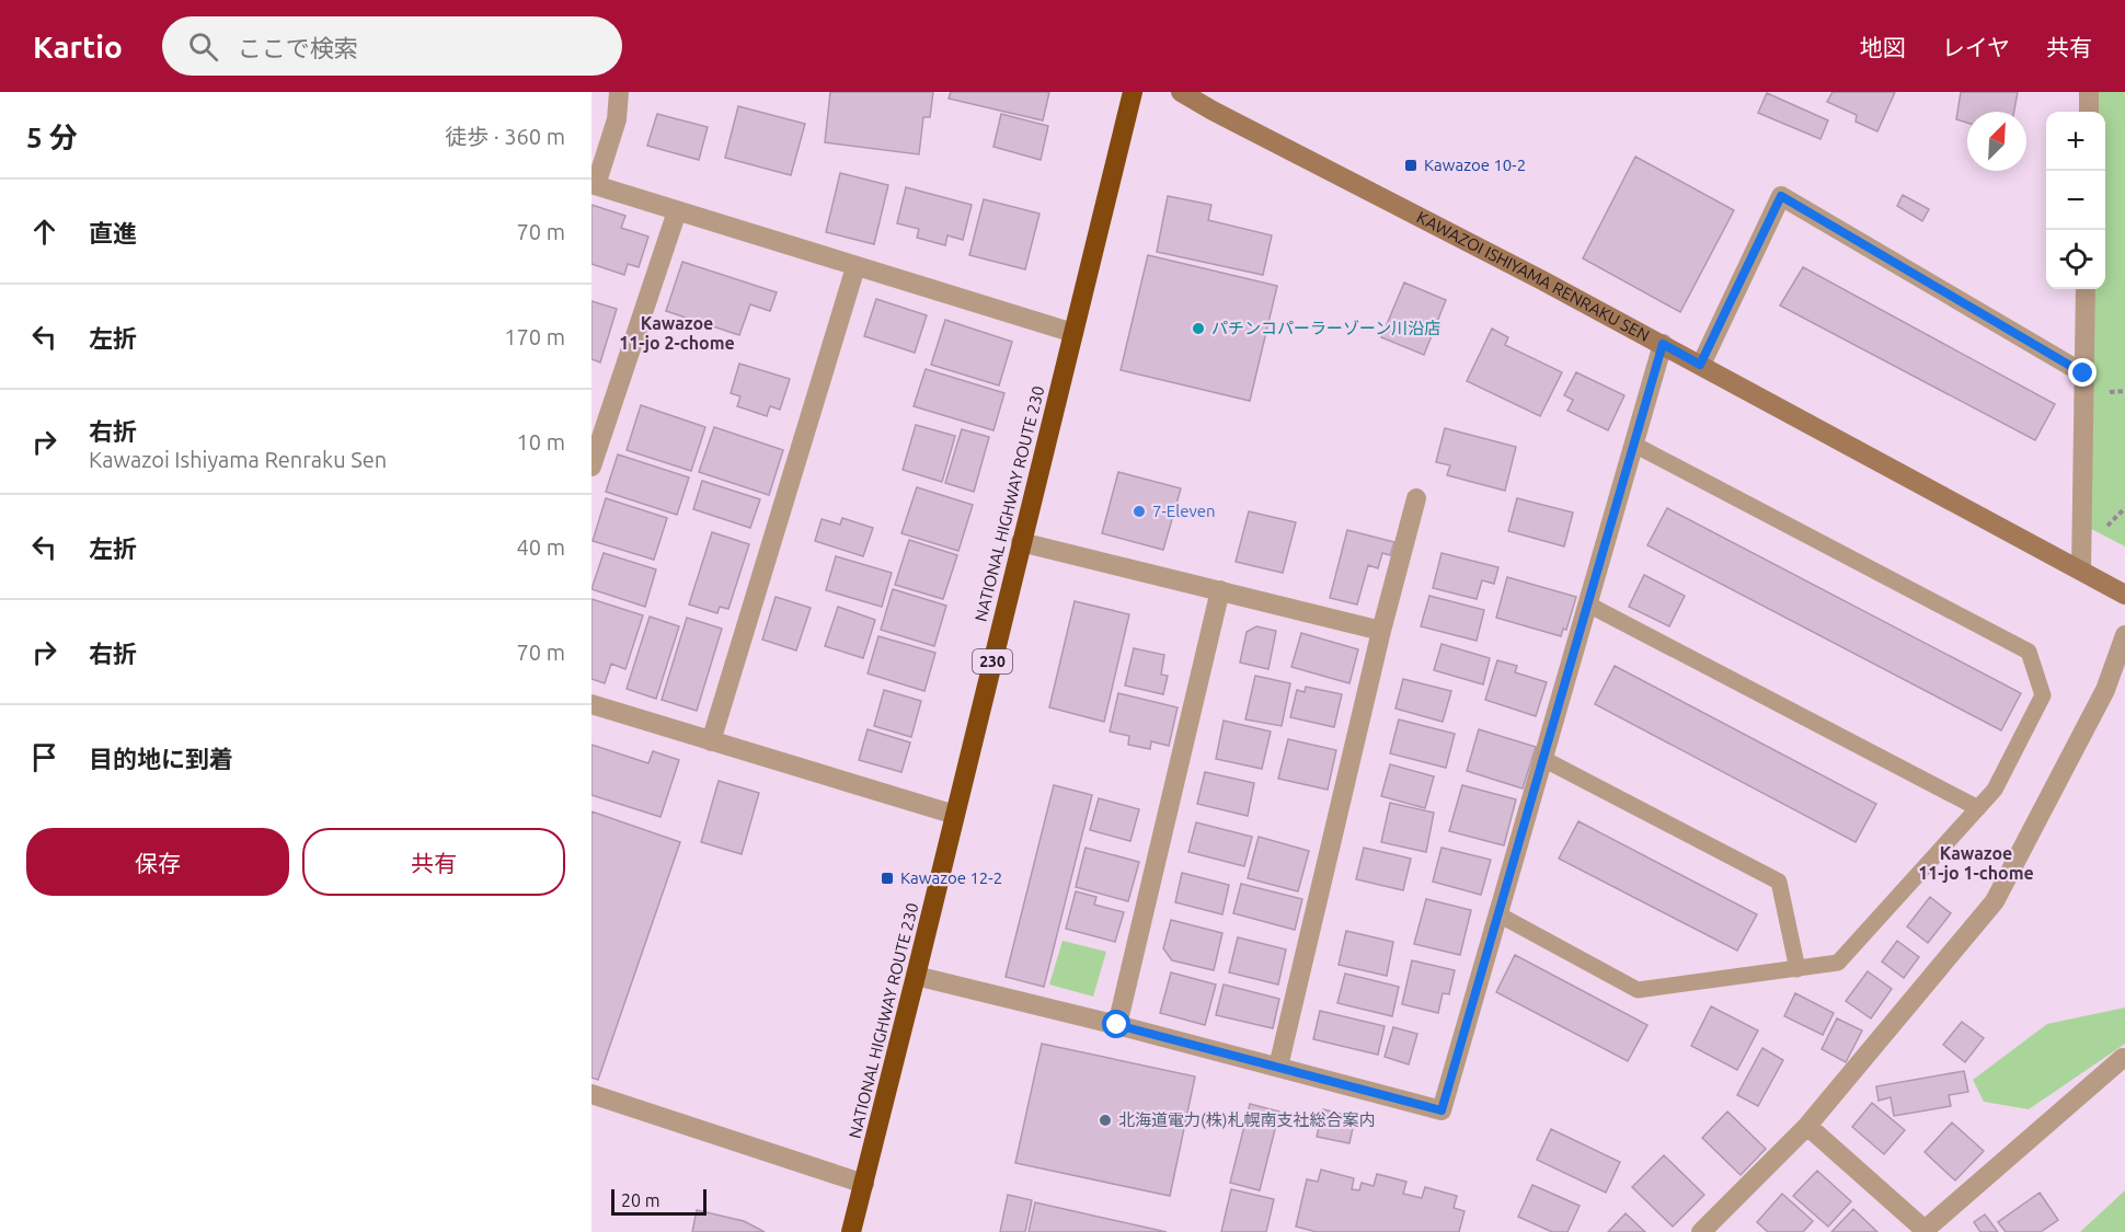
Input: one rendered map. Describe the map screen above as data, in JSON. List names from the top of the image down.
{
  "streets": {
    "highway": ["NATIONAL HIGHWAY ROUTE 230", "230"],
    "street": ["KAWAZOI ISHIYAMA RENRAKU SEN"]
  },
  "districts": ["Kawazoe 11-jo 2-chome", "Kawazoe 11-jo 1-chome"],
  "places": {
    "transit": ["Kawazoe 10-2", "Kawazoe 12-2"],
    "other": ["パチンコパーラーゾーン川沿店", "7-Eleven", "北海道電力(株)札幌南支社総合案内"]
  },
  "scale_bar": "20 m",
  "north": "top right",
  "page": {
    "header": "Kartio",
    "search": "ここで検索",
    "nav": ["地図", "レイヤ", "共有"],
    "heading": ["5 分", "徒歩 · 360 m"],
    "map_buttons": ["+", "−"],
    "list": [
      ["直進", "70 m"],
      ["左折", "170 m"],
      ["右折", "Kawazoi Ishiyama Renraku Sen", "10 m"],
      ["左折", "40 m"],
      ["右折", "70 m"],
      "目的地に到着"
    ],
    "buttons": ["保存", "共有"],
    "scale": "20 m"
  }
}
